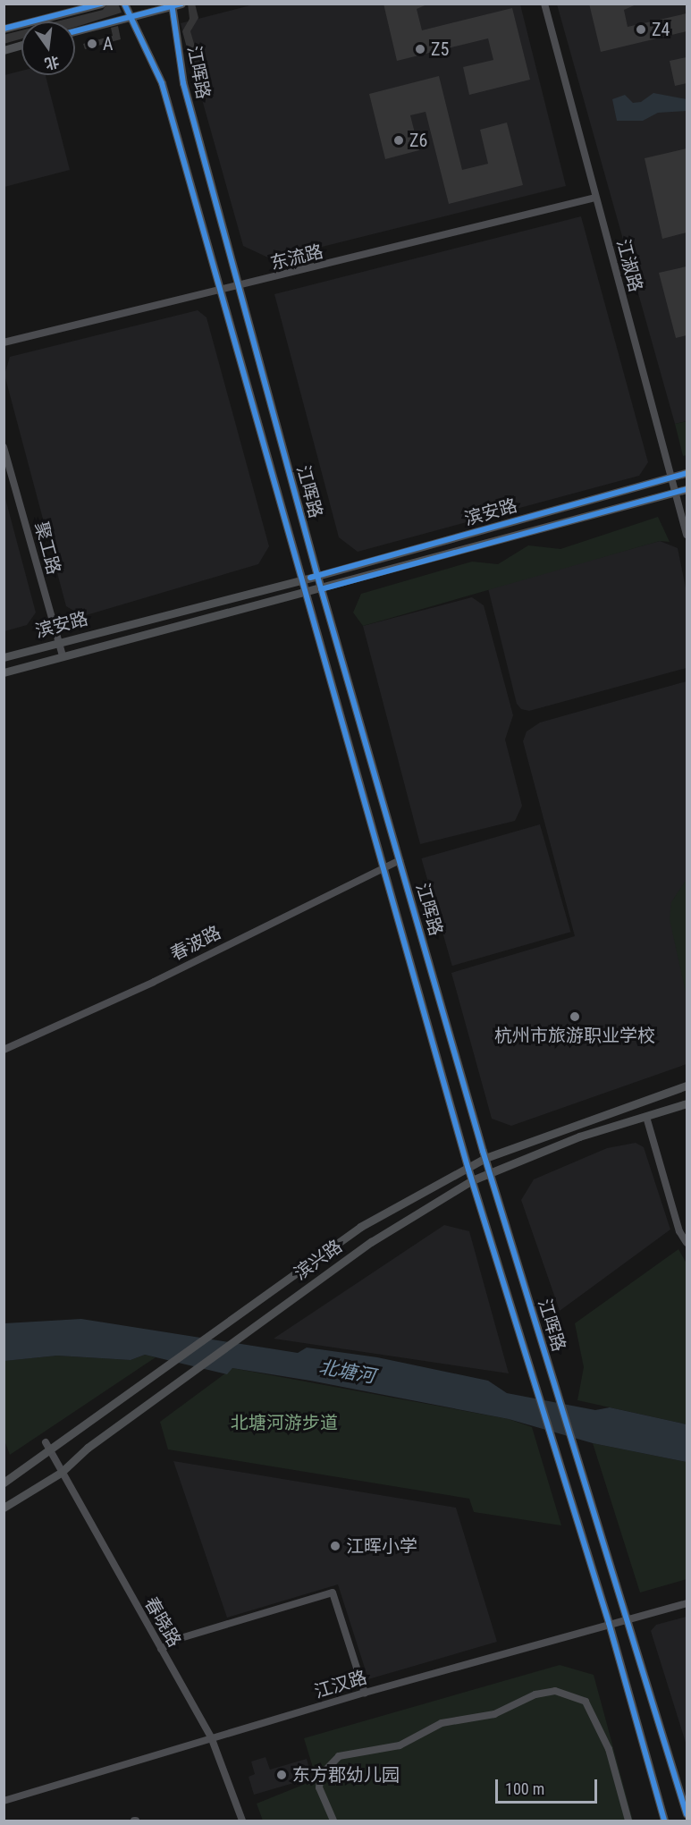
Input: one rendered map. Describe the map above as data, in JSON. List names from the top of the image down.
{
  "streets": {
    "main road": ["江晖路", "滨安路", "滨兴路"],
    "street": [
      "东流路",
      "江淑路",
      "聚工路",
      "春波路",
      "春晓路",
      "江汉路"
    ]
  },
  "crossings": [
    ["江晖路", "东流路"],
    ["江晖路", "滨安路"],
    ["江晖路", "春波路"],
    ["江晖路", "滨兴路"],
    ["江晖路", "江汉路"],
    ["东流路", "江淑路"],
    ["江淑路", "滨安路"],
    ["滨安路", "聚工路"],
    ["滨兴路", "春晓路"],
    ["春晓路", "江汉路"]
  ],
  "water": ["北塘河"],
  "parks": ["北塘河游步道"],
  "places": [
    "Z4",
    "A",
    "Z5",
    "Z6",
    "杭州市旅游职业学校",
    "江晖小学",
    "东方郡幼儿园"
  ],
  "scale_bar": "100 m",
  "north": "bottom"
}
